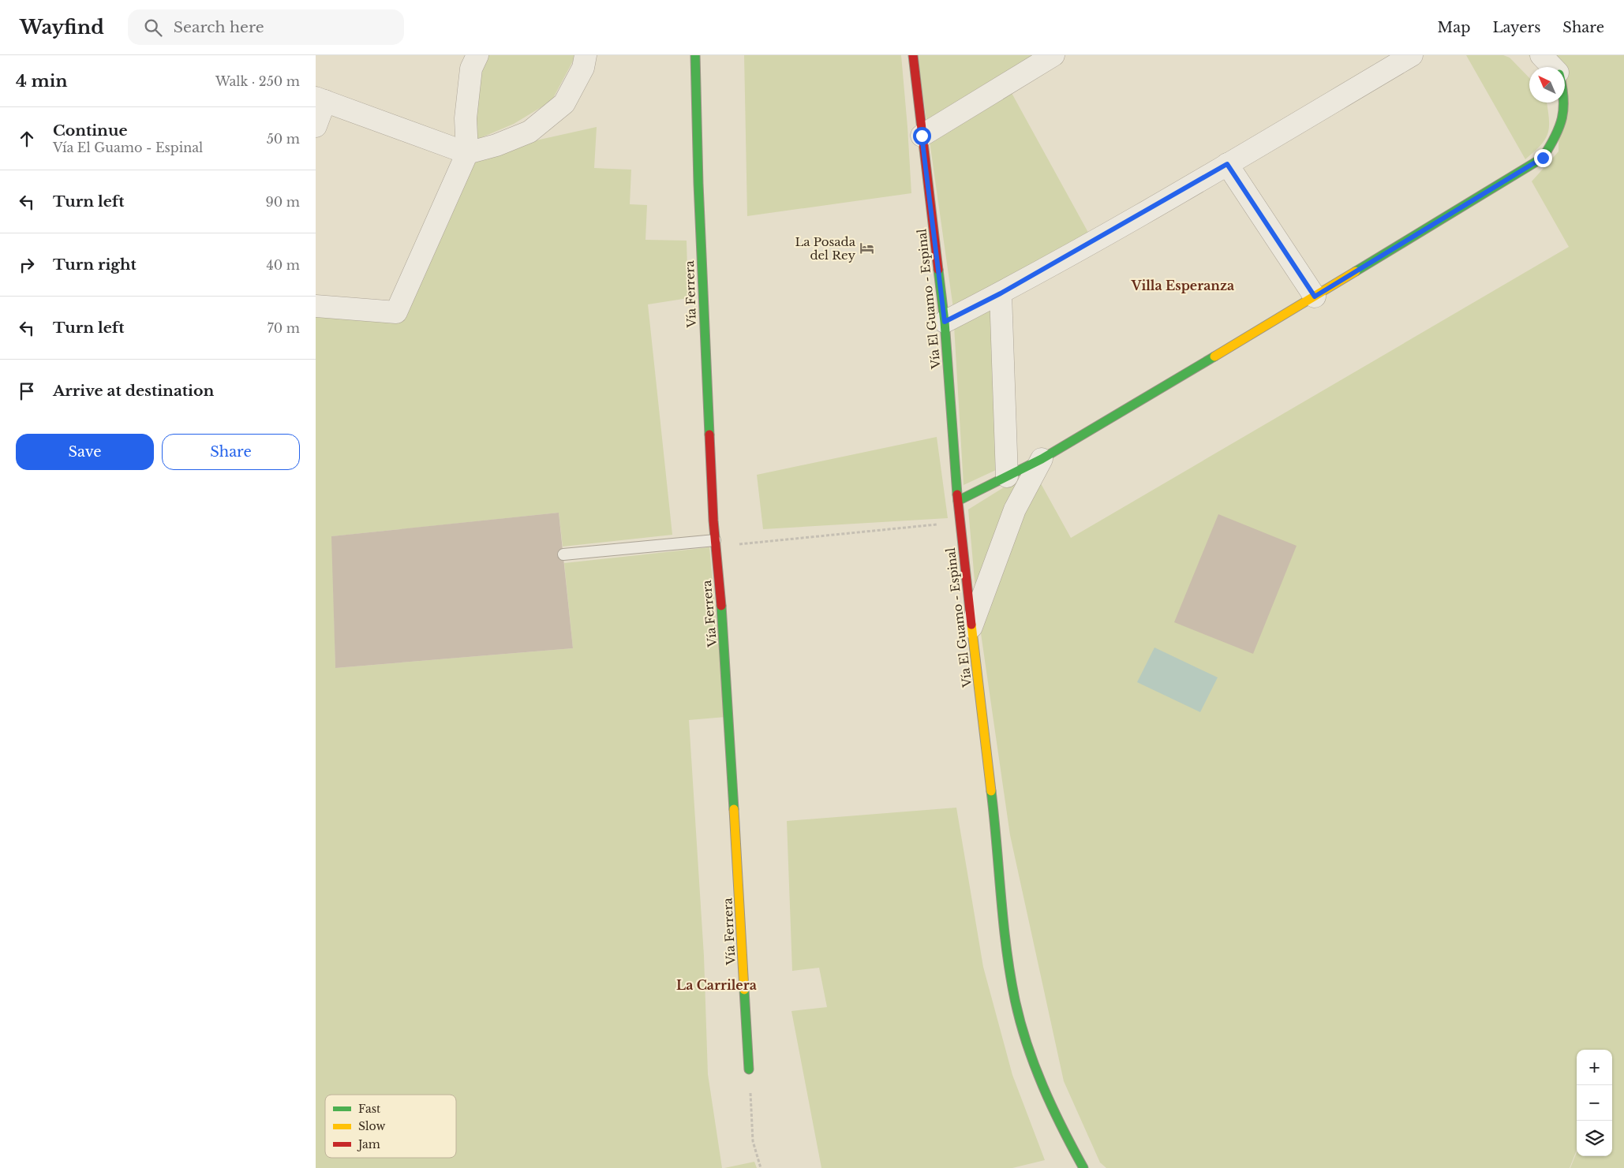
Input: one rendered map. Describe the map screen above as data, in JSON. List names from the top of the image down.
{
  "streets": {
    "street": ["Vía Ferrera", "Vía El Guamo - Espinal"]
  },
  "districts": ["Villa Esperanza", "La Carrilera"],
  "places": {
    "hotel": ["La Posada del Rey"]
  },
  "legend": ["Fast", "Slow", "Jam"],
  "north": "top left",
  "page": {
    "header": "Wayfind",
    "search": "Search here",
    "nav": ["Map", "Layers", "Share"],
    "heading": ["4 min", "Walk · 250 m"],
    "list": [
      ["Continue", "Vía El Guamo - Espinal", "50 m"],
      ["Turn left", "90 m"],
      ["Turn right", "40 m"],
      ["Turn left", "70 m"],
      "Arrive at destination"
    ],
    "buttons": ["Save", "Share"],
    "map_buttons": ["+", "−"]
  }
}
